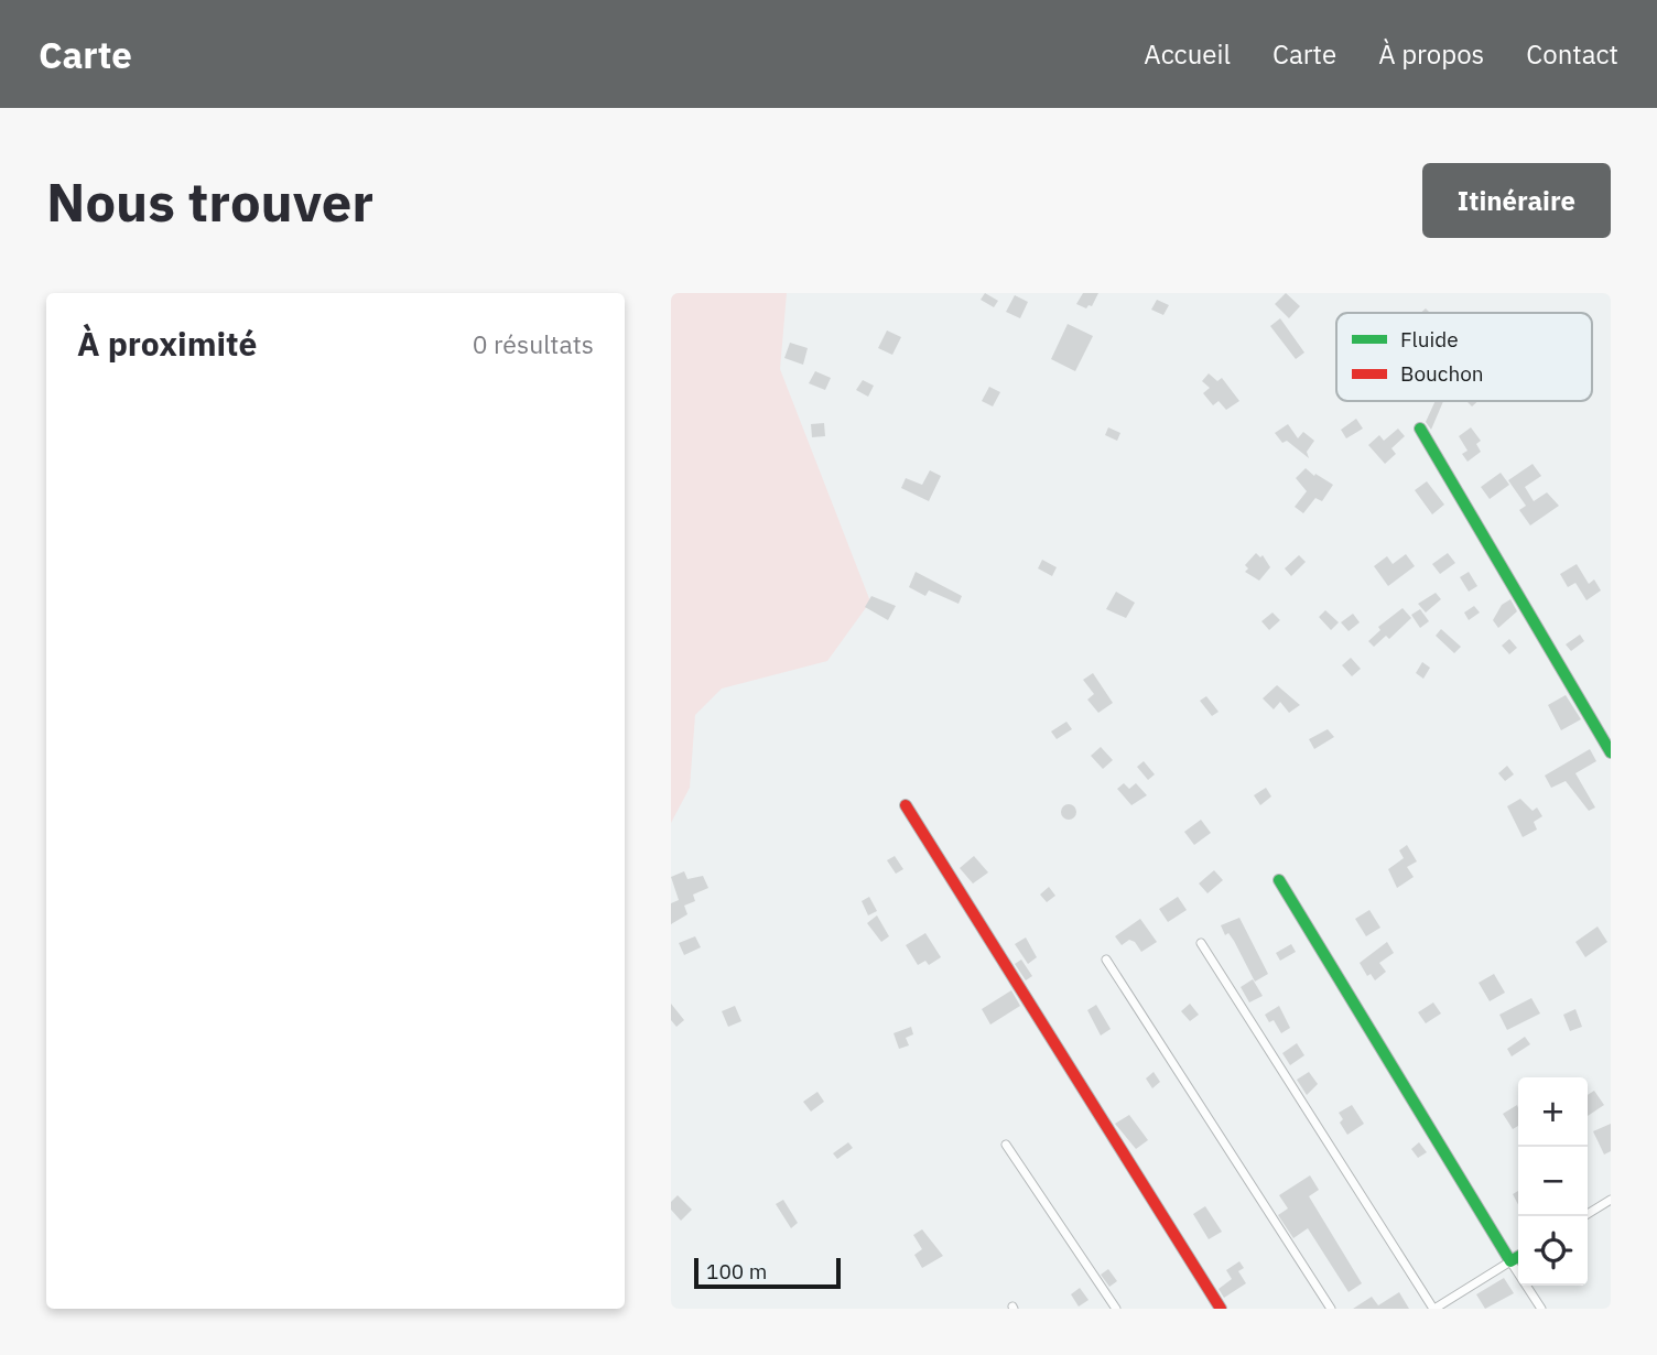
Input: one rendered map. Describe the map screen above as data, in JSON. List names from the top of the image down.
{
  "legend": ["Fluide", "Bouchon"],
  "scale_bar": "100 m",
  "page": {
    "header": "Carte",
    "nav": [
      "Accueil",
      "Carte",
      "À propos",
      "Contact"
    ],
    "buttons": "Itinéraire",
    "title": "Nous trouver",
    "heading": ["À proximité", "0 résultats"],
    "map_buttons": ["+", "−"],
    "scale": "100 m"
  }
}
